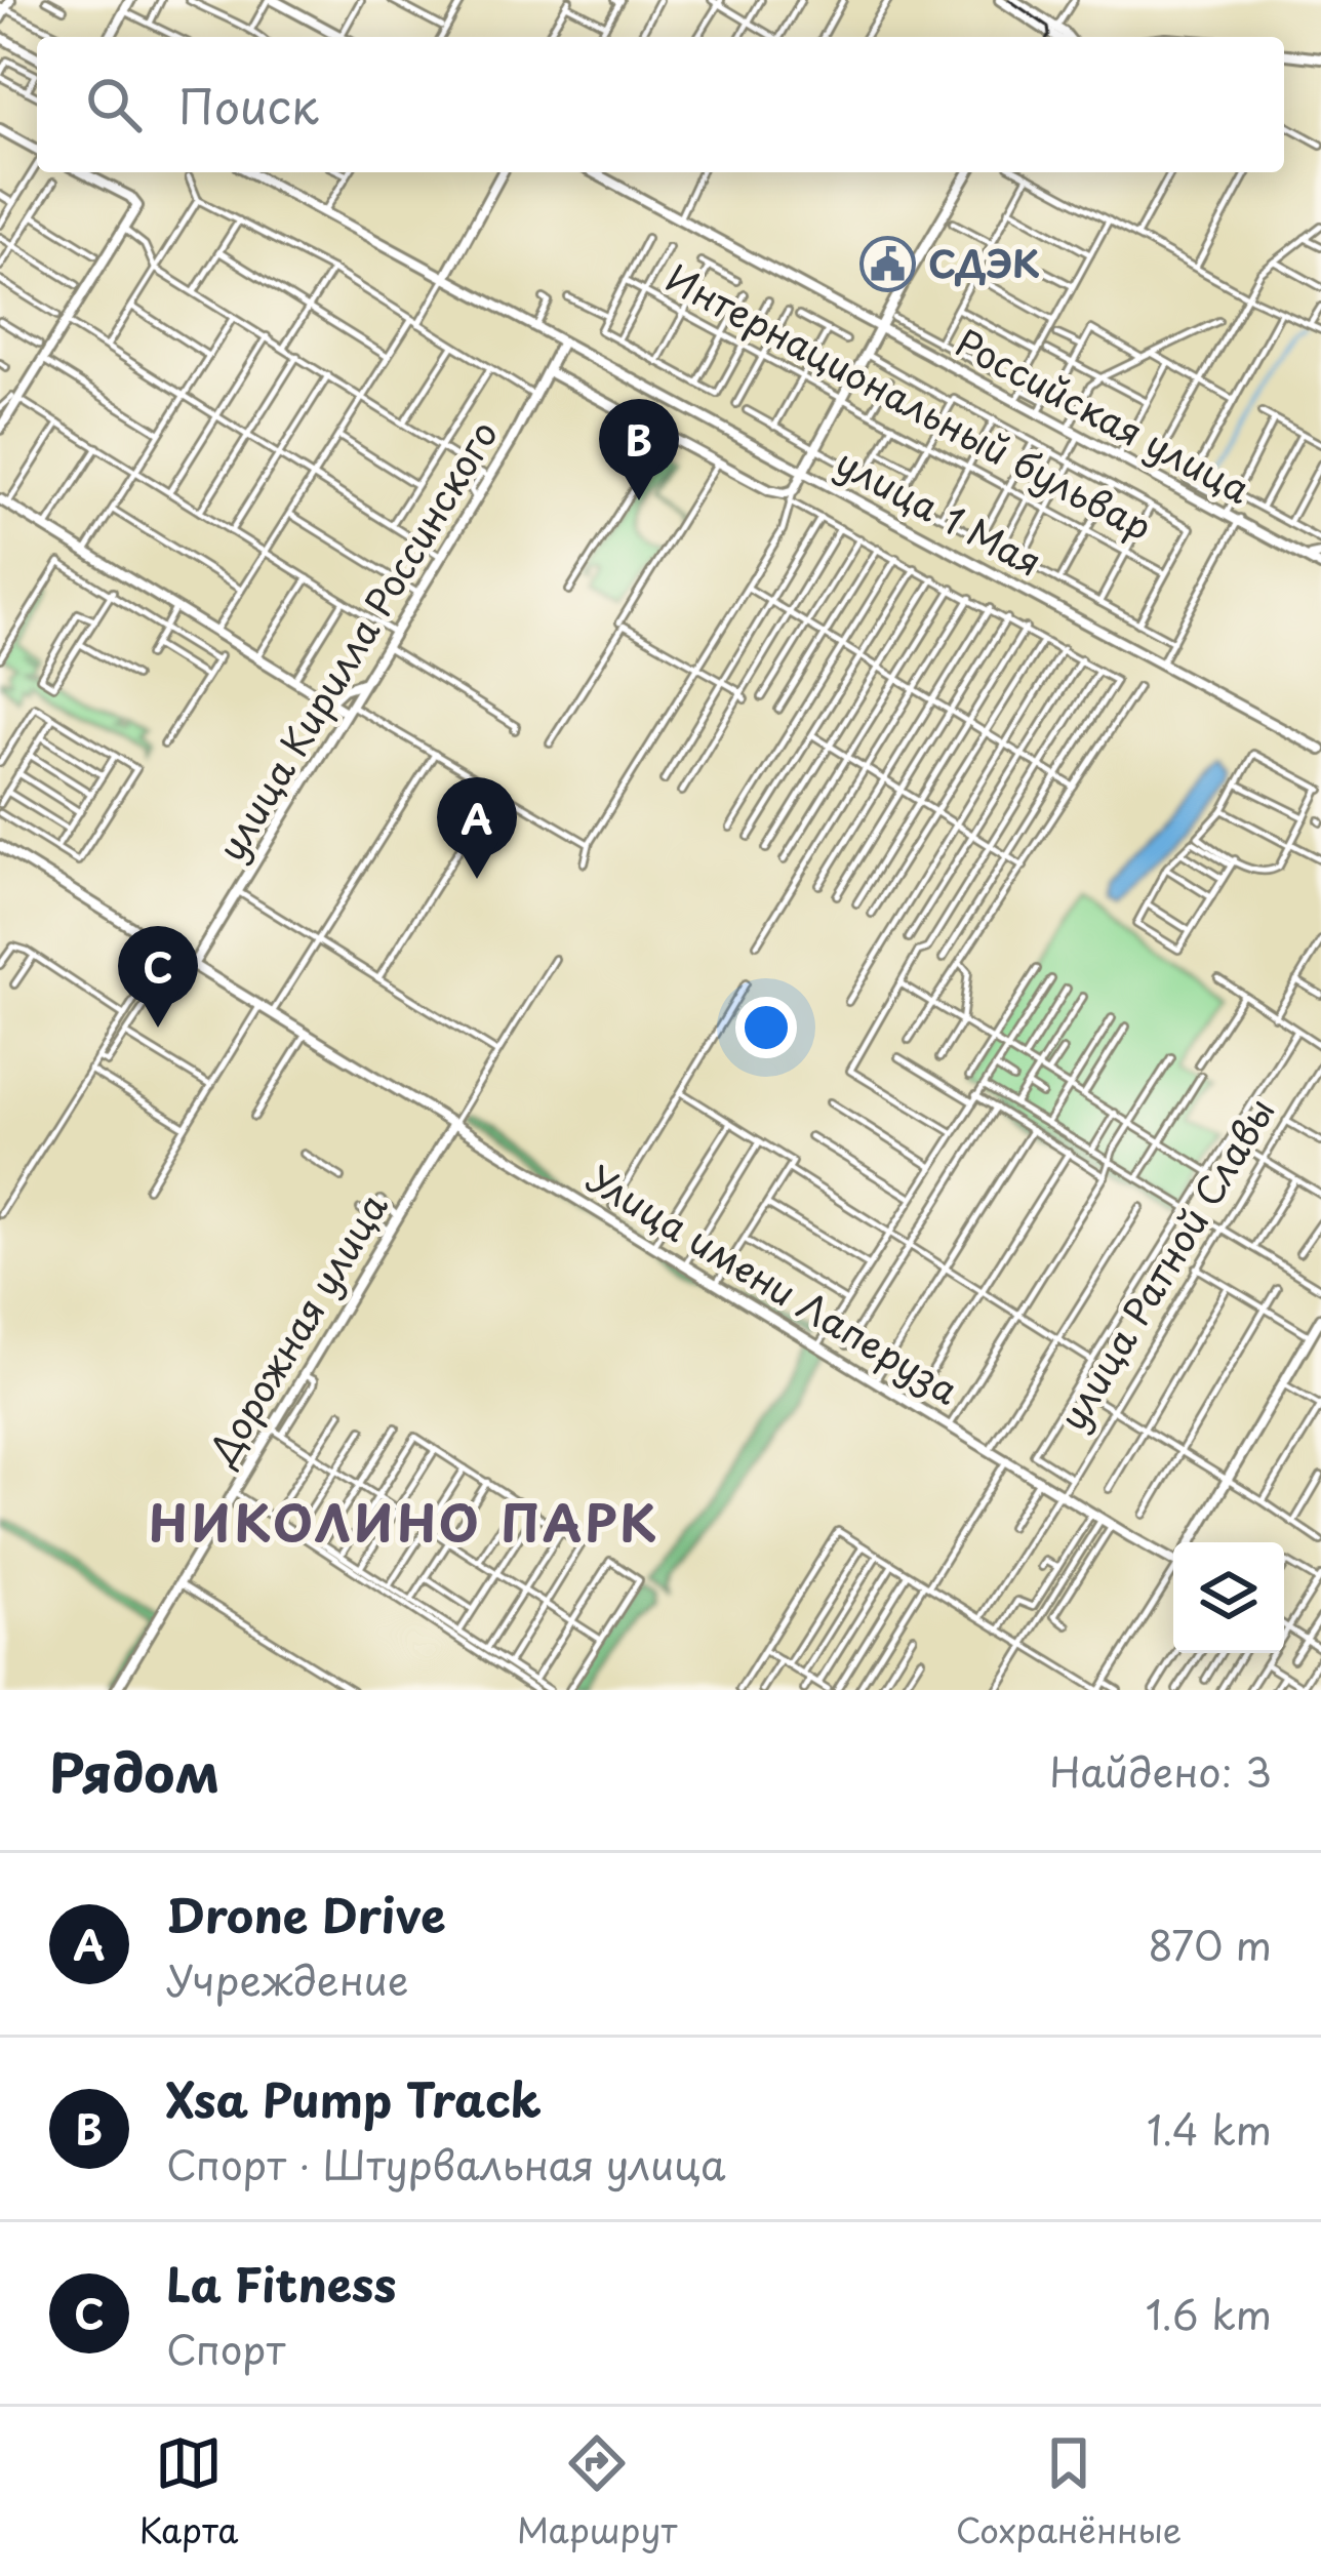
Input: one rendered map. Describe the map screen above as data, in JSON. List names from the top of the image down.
{
  "streets": {
    "main road": [
      "Российская улица",
      "улица 1 Мая",
      "улица Кирилла Россинского",
      "Улица имени Лаперуза",
      "Дорожная улица"
    ],
    "street": ["Интернациональный бульвар", "улица Ратной Славы"]
  },
  "crossings": [
    ["улица 1 Мая", "улица Кирилла Россинского"],
    ["улица Кирилла Россинского", "Улица имени Лаперуза"],
    ["улица Ратной Славы", "Улица имени Лаперуза"],
    ["Улица имени Лаперуза", "Дорожная улица"]
  ],
  "districts": ["НИКОЛИНО ПАРК"],
  "places": {
    "public building": ["СДЭК"]
  },
  "page": {
    "search": "Поиск",
    "pins": ["B", "A", "C"],
    "heading": ["Рядом", "Найдено: 3"],
    "list": [
      {
        "mark": "A",
        "name": "Drone Drive",
        "note": "Учреждение",
        "value": "870 m"
      },
      {
        "mark": "B",
        "name": "Xsa Pump Track",
        "note": "Спорт · Штурвальная улица",
        "value": "1.4 km"
      },
      {
        "mark": "C",
        "name": "La Fitness",
        "note": "Спорт",
        "value": "1.6 km"
      }
    ],
    "nav": ["Карта", "Маршрут", "Сохранённые"]
  }
}
